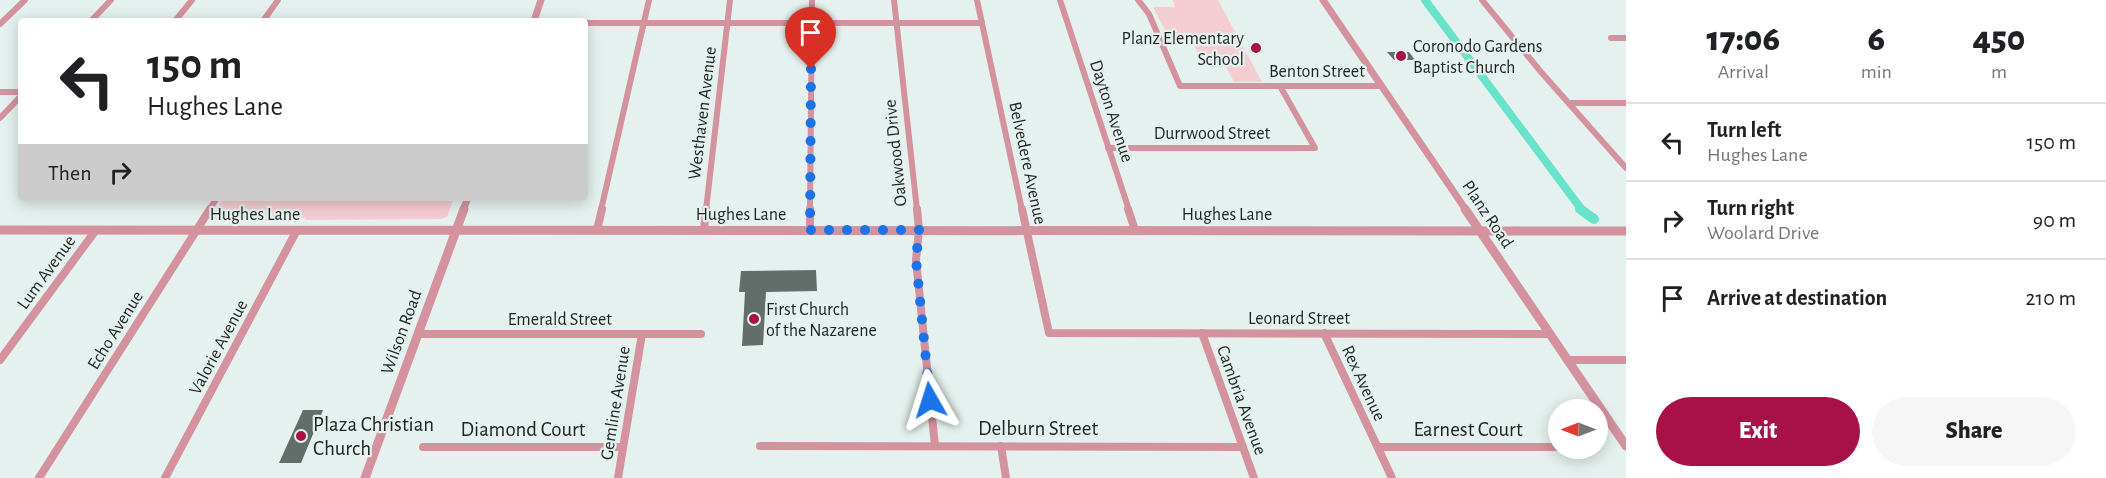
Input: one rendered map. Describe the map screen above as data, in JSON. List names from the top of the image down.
{
  "streets": {
    "street": [
      "Benton Street",
      "Dayton Avenue",
      "Westhaven Avenue",
      "Durrwood Street",
      "Oakwood Drive",
      "Belvedere Avenue",
      "Hughes Lane",
      "Planz Road",
      "Lum Avenue",
      "Leonard Street",
      "Emerald Street",
      "Echo Avenue",
      "Wilson Road",
      "Valorie Avenue",
      "Rex Avenue",
      "Cambria Avenue",
      "Gemline Avenue",
      "Delburn Street",
      "Diamond Court",
      "Earnest Court"
    ]
  },
  "crossings": [
    ["Benton Street", "Durrwood Street"],
    ["Benton Street", "Planz Road"],
    ["Dayton Avenue", "Durrwood Street"],
    ["Dayton Avenue", "Hughes Lane"],
    ["Westhaven Avenue", "Hughes Lane"],
    ["Oakwood Drive", "Hughes Lane"],
    ["Oakwood Drive", "Delburn Street"],
    ["Belvedere Avenue", "Hughes Lane"],
    ["Belvedere Avenue", "Leonard Street"],
    ["Hughes Lane", "Planz Road"],
    ["Hughes Lane", "Lum Avenue"],
    ["Hughes Lane", "Echo Avenue"],
    ["Hughes Lane", "Wilson Road"],
    ["Hughes Lane", "Valorie Avenue"],
    ["Planz Road", "Leonard Street"],
    ["Leonard Street", "Rex Avenue"],
    ["Leonard Street", "Cambria Avenue"],
    ["Emerald Street", "Wilson Road"],
    ["Emerald Street", "Gemline Avenue"],
    ["Rex Avenue", "Earnest Court"],
    ["Cambria Avenue", "Delburn Street"],
    ["Gemline Avenue", "Diamond Court"]
  ],
  "places": [
    "Planz Elementary School",
    "Coronodo Gardens Baptist Church",
    "First Church of the Nazarene",
    "Plaza Christian Church"
  ],
  "north": "left",
  "page": {
    "eta": [
      "17:06",
      "Arrival",
      "6",
      "min",
      "450",
      "m"
    ],
    "turn": ["150 m", "Hughes Lane"],
    "list": [
      {
        "name": "Turn left",
        "note": "Hughes Lane",
        "value": "150 m"
      },
      {
        "name": "Turn right",
        "note": "Woolard Drive",
        "value": "90 m"
      },
      {
        "name": "Arrive at destination",
        "value": "210 m"
      }
    ],
    "then": "Then",
    "buttons": ["Exit", "Share"]
  }
}
